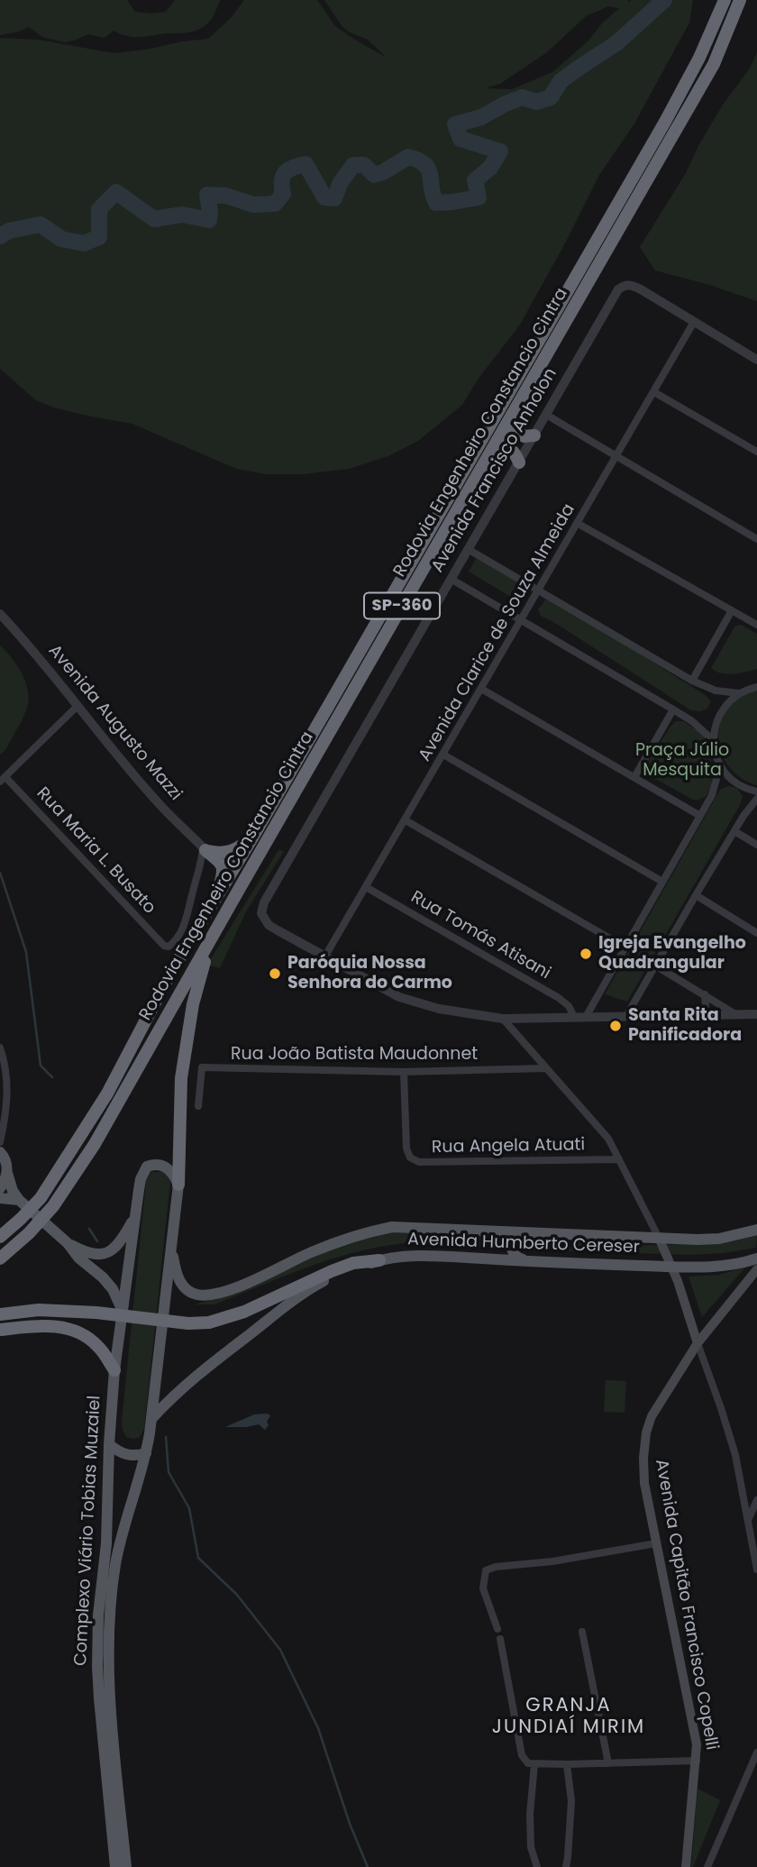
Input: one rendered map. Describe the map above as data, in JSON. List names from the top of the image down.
{
  "streets": {
    "highway": ["Rodovia Engenheiro Constancio Cintra", "SP-360"],
    "main road": ["Avenida Humberto Cereser", "Complexo Viário Tobias Muzaiel", "Avenida Capitão Francisco Copelli"],
    "street": [
      "Avenida Francisco Anholon",
      "Avenida Clarice de Souza Almeida",
      "Avenida Augusto Mazzi",
      "Rua Maria L. Busato",
      "Rua Tomás Atisani",
      "Rua João Batista Maudonnet",
      "Rua Angela Atuati"
    ]
  },
  "crossings": [
    ["Avenida Francisco Anholon", "Avenida Clarice de Souza Almeida"],
    ["Avenida Clarice de Souza Almeida", "Rua Tomás Atisani"],
    ["Avenida Augusto Mazzi", "Rua Maria L. Busato"],
    ["Rua João Batista Maudonnet", "Rua Angela Atuati"]
  ],
  "districts": ["GRANJA JUNDIAÍ MIRIM"],
  "parks": ["Praça Júlio Mesquita"],
  "places": ["Igreja Evangelho Quadrangular", "Paróquia Nossa Senhora do Carmo", "Santa Rita Panificadora"]
}
